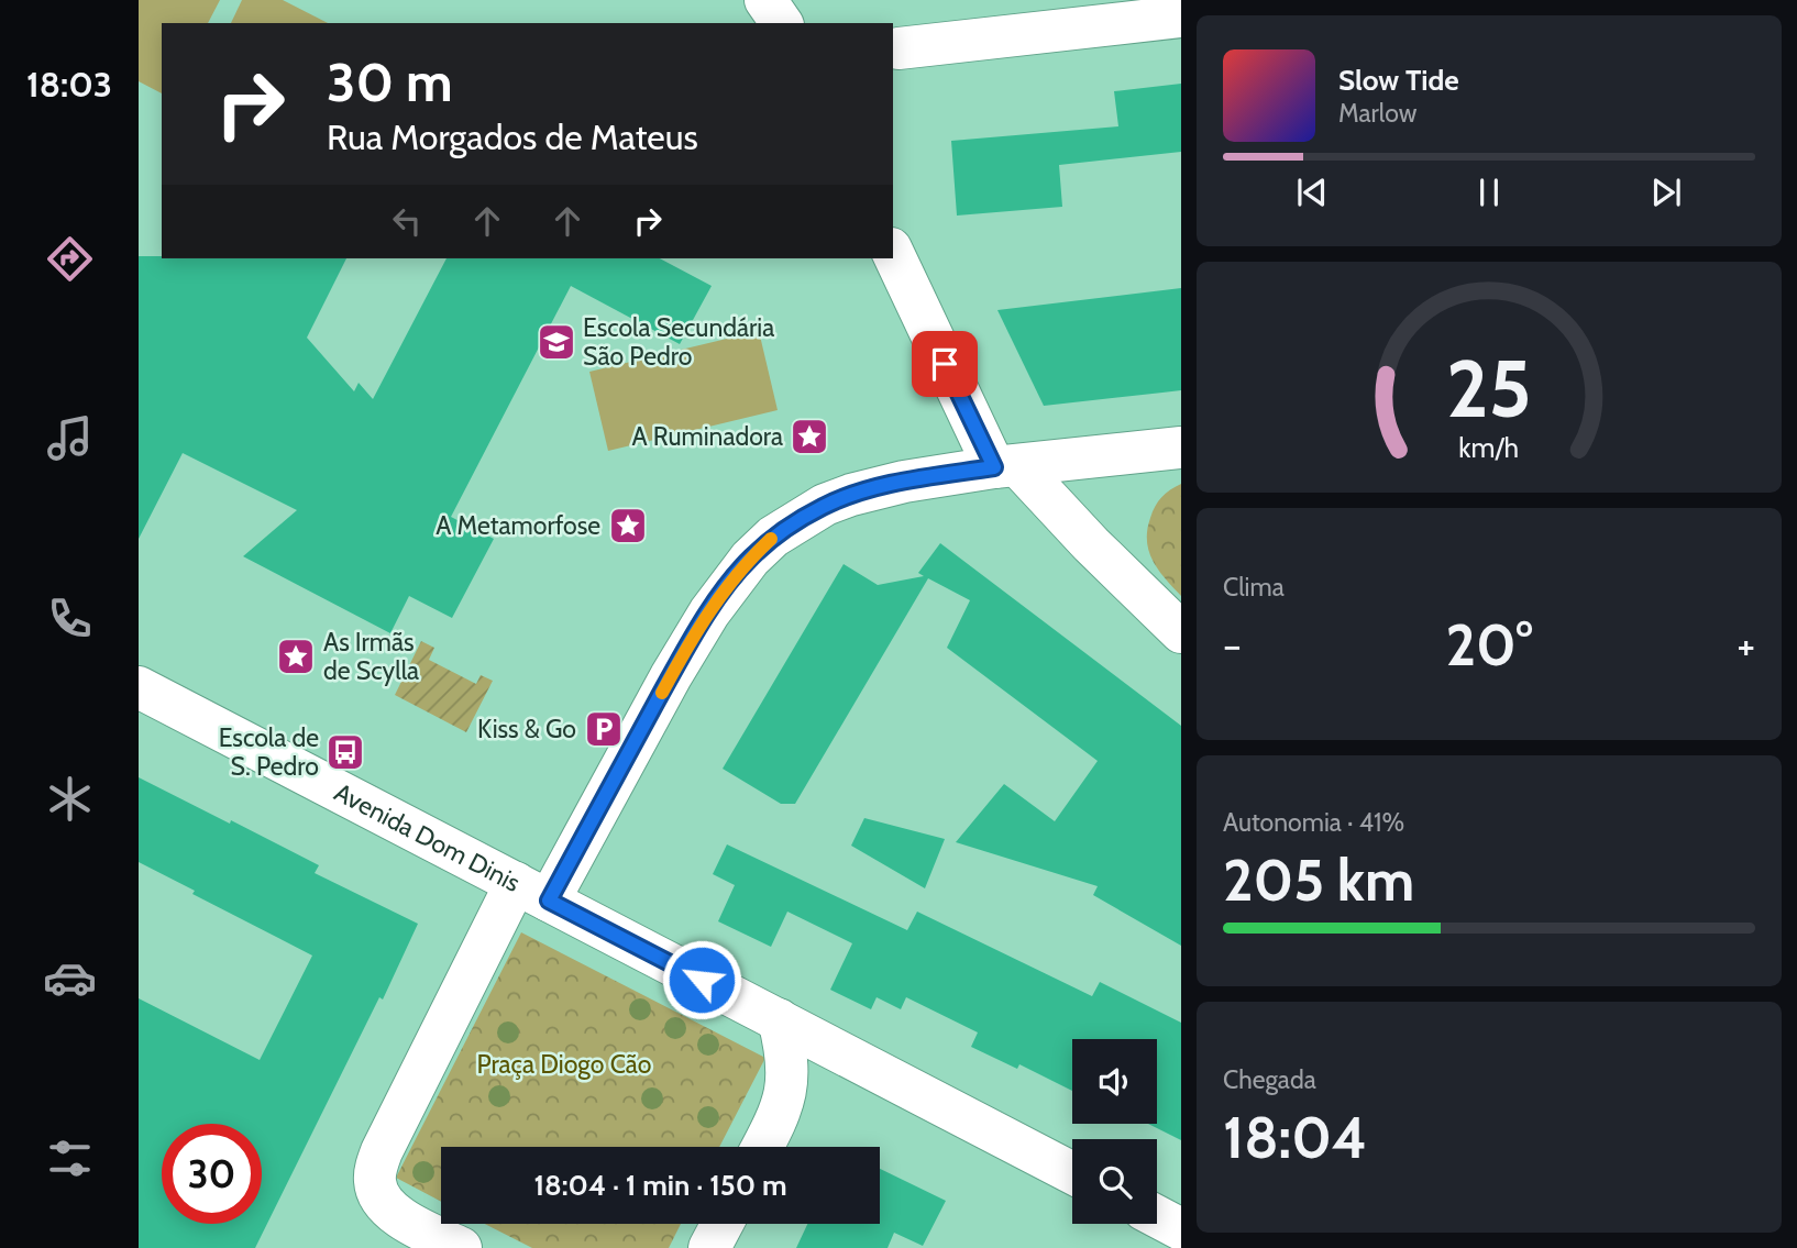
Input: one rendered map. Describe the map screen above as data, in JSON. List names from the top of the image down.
{
  "streets": {
    "street": ["Avenida Dom Dinis"]
  },
  "parks": ["Praça Diogo Cão"],
  "places": {
    "school or university": ["Escola Secundária São Pedro"],
    "place": ["A Ruminadora", "A Metamorfose", "As Irmãs de Scylla"],
    "parking": ["Kiss & Go"],
    "bus stop": ["Escola de S. Pedro"]
  },
  "page": {
    "tabs": "18:03",
    "turn": ["30 m", "Rua Morgados de Mateus"],
    "song": ["Slow Tide", "Marlow"],
    "tile": [
      "Clima",
      ["Autonomia · 41%", "205 km"],
      ["Chegada", "18:04"]
    ],
    "heat": ["−", "20°", "+"],
    "limit": "30",
    "trip": "18:04 · 1 min · 150 m",
    "gauge": ["25", "km/h"]
  }
}
